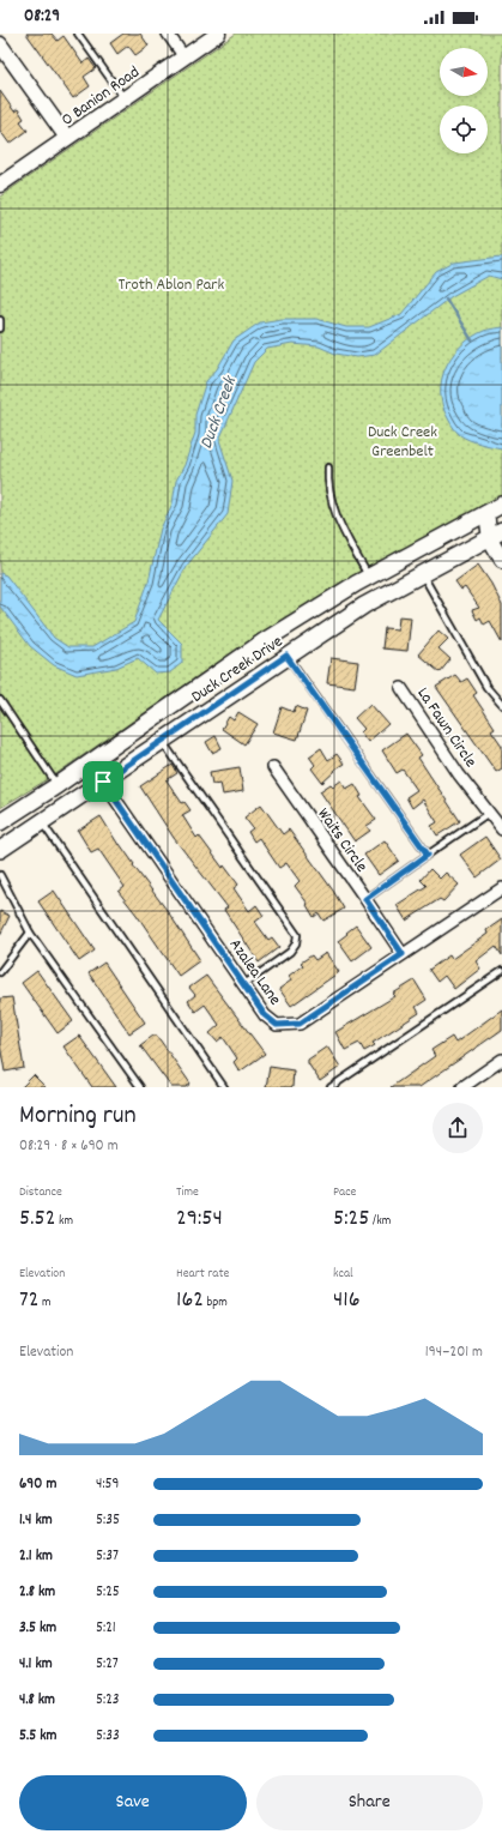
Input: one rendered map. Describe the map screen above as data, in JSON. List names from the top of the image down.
{
  "streets": {
    "main road": ["Duck Creek Drive"],
    "street": [
      "O Banion Road",
      "La Fawn Circle",
      "Waits Circle",
      "Azalea Lane"
    ]
  },
  "crossings": [
    ["Duck Creek Drive", "Azalea Lane"],
    ["Waits Circle", "Azalea Lane"]
  ],
  "water": ["Duck Creek"],
  "parks": ["Troth Ablon Park", "Duck Creek Greenbelt"],
  "north": "right",
  "page": {
    "status": "08:29",
    "heading": ["Morning run", "08:29 · 8 × 690 m"],
    "stats": [
      ["Distance", "5.52 km"],
      ["Time", "29:54"],
      ["Pace", "5:25 /km"],
      ["Elevation", "72 m"],
      ["Heart rate", "162 bpm"],
      ["kcal", "416"]
    ],
    "chart": ["Elevation", "194–201 m"],
    "list": [
      {
        "name": "690 m",
        "note": "4:59"
      },
      {
        "name": "1.4 km",
        "note": "5:35"
      },
      {
        "name": "2.1 km",
        "note": "5:37"
      },
      {
        "name": "2.8 km",
        "note": "5:25"
      },
      {
        "name": "3.5 km",
        "note": "5:21"
      },
      {
        "name": "4.1 km",
        "note": "5:27"
      },
      {
        "name": "4.8 km",
        "note": "5:23"
      },
      {
        "name": "5.5 km",
        "note": "5:33"
      }
    ],
    "buttons": ["Save", "Share"]
  }
}
